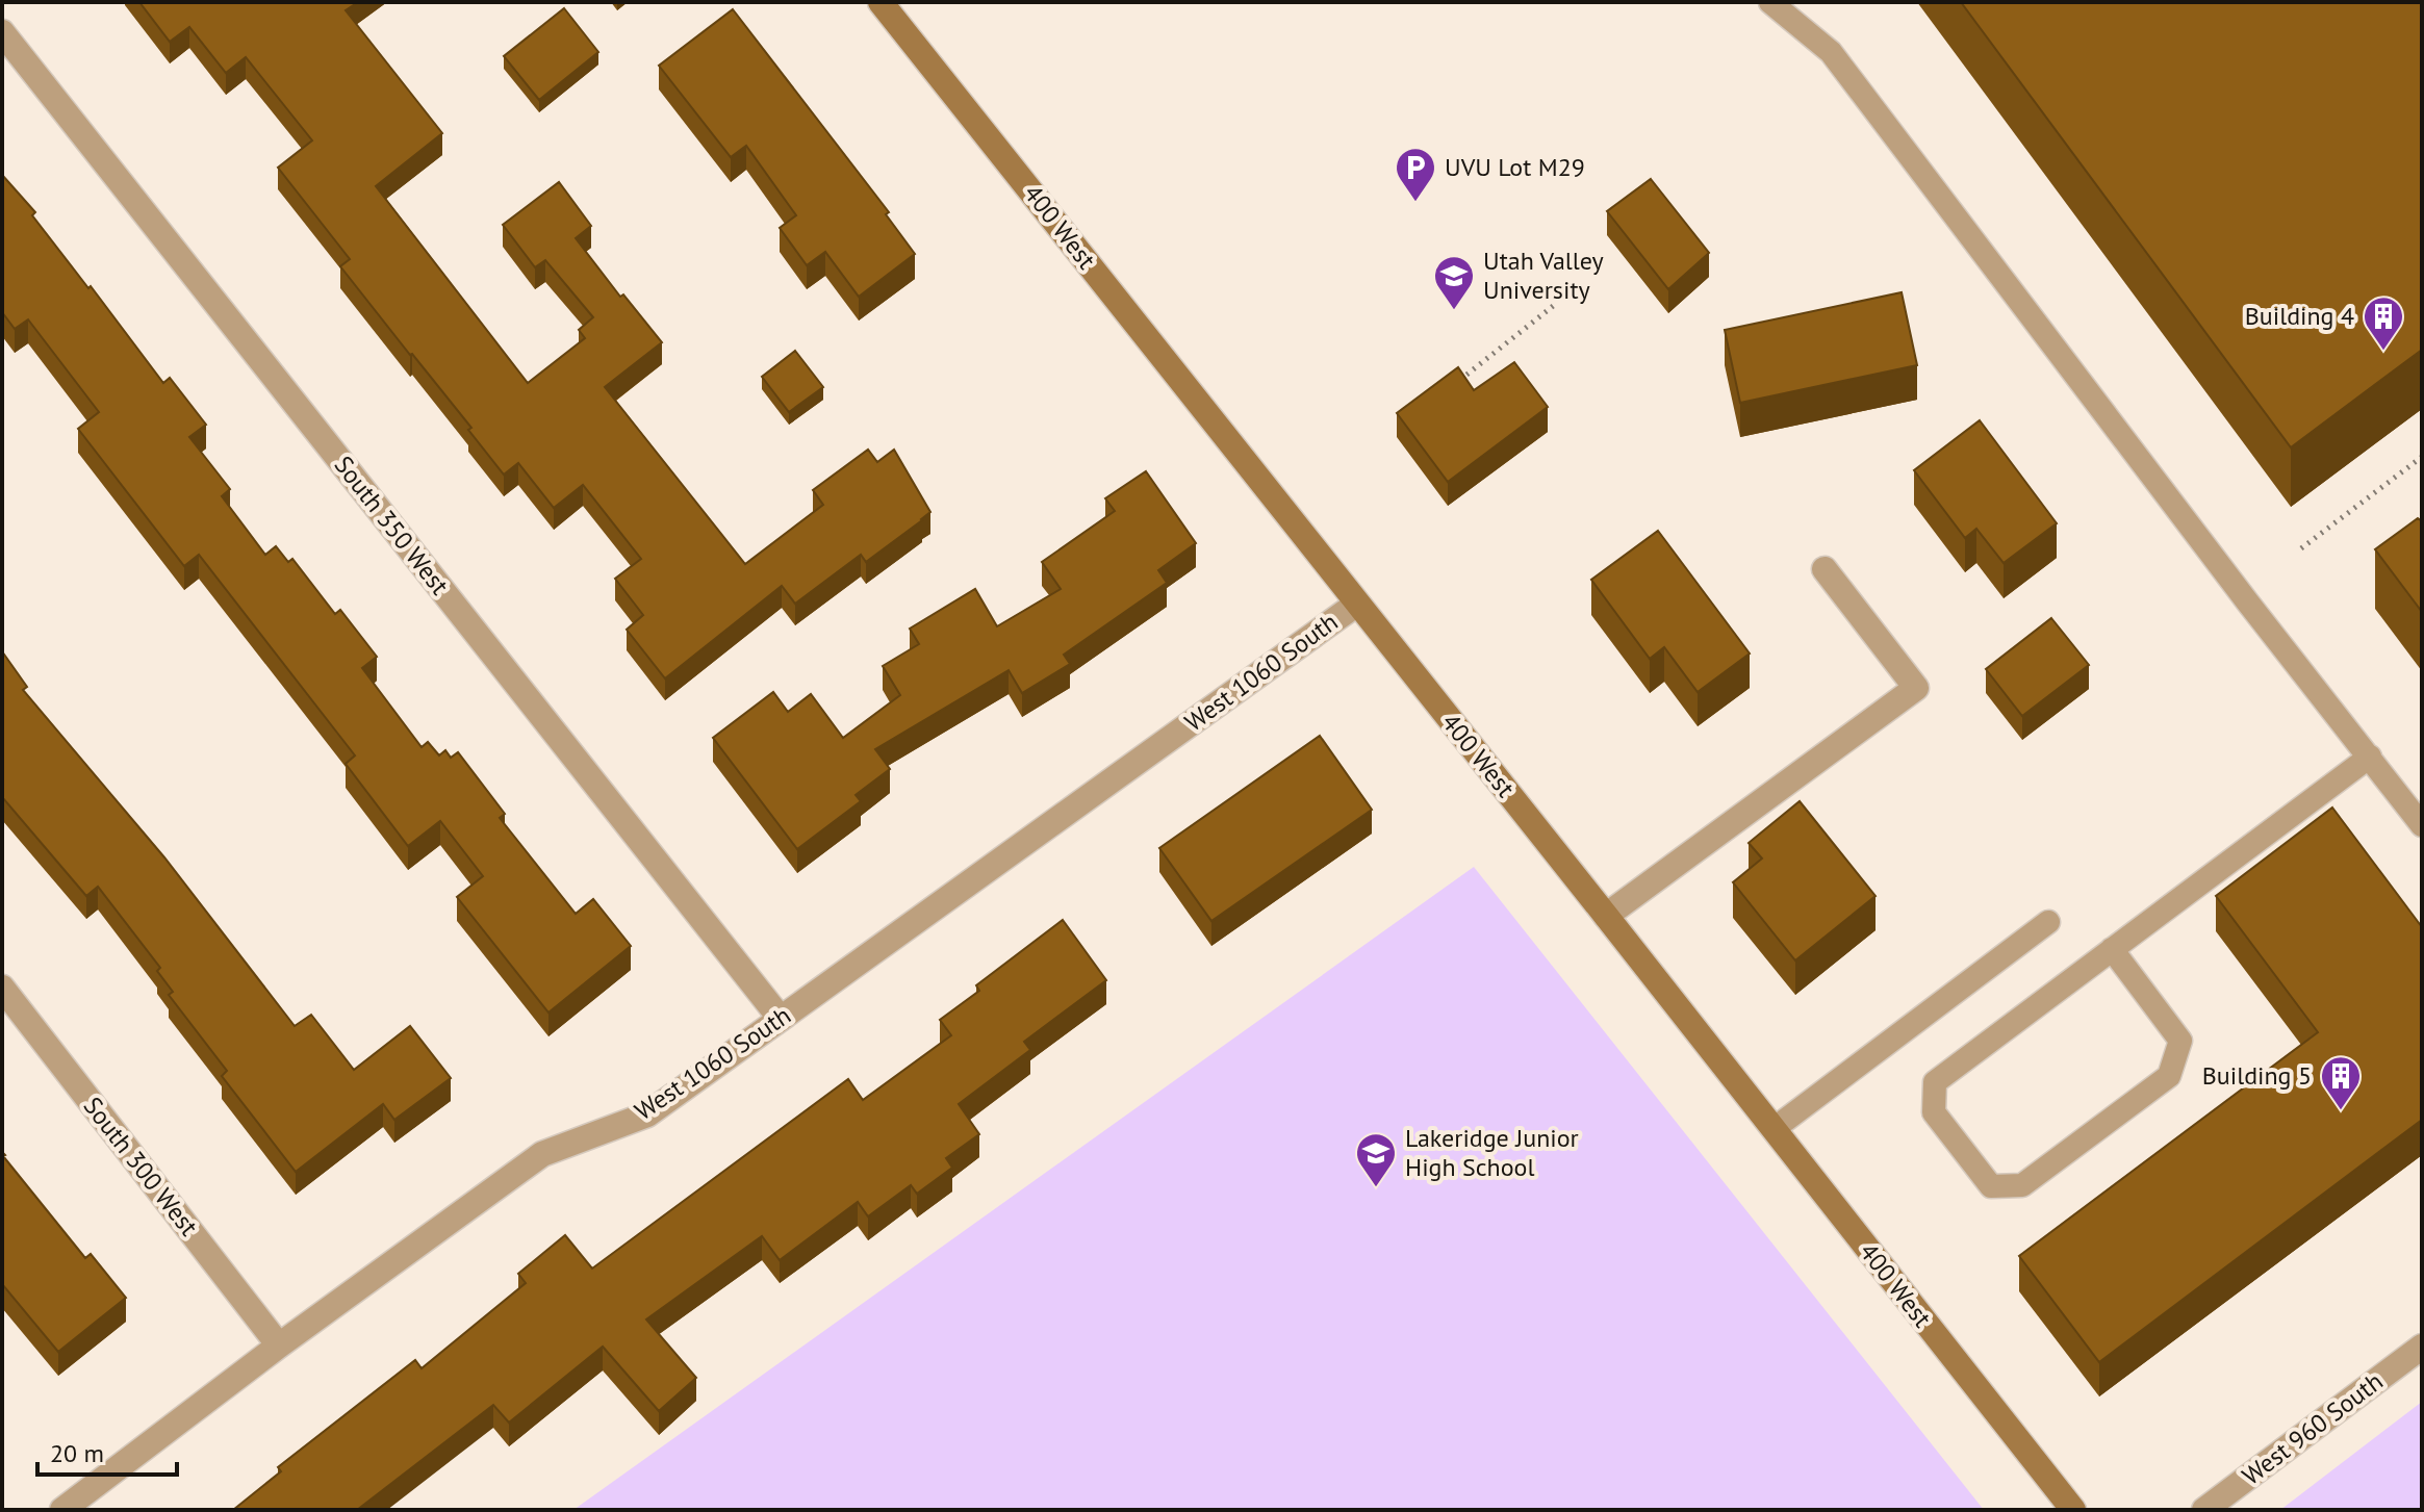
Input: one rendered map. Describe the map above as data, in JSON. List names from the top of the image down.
{
  "streets": {
    "main road": ["400 West"],
    "street": [
      "South 350 West",
      "West 1060 South",
      "South 300 West",
      "West 960 South"
    ]
  },
  "crossings": [
    ["400 West", "West 1060 South"],
    ["South 350 West", "West 1060 South"],
    ["West 1060 South", "South 300 West"]
  ],
  "places": {
    "parking": ["UVU Lot M29"],
    "school or university": ["Utah Valley University", "Lakeridge Junior High School"],
    "building": ["Building 4", "Building 5"]
  },
  "scale_bar": "20 m"
}
